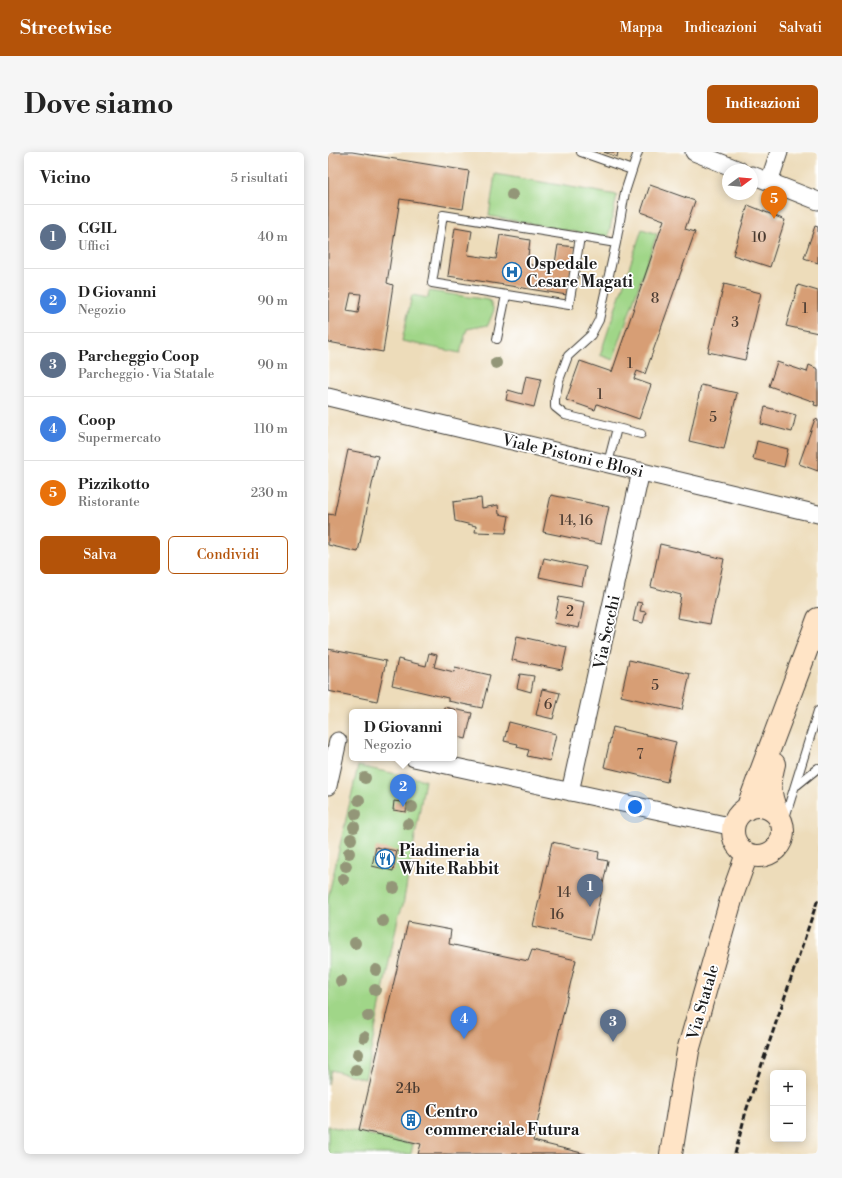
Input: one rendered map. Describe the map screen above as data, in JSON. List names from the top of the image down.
{
  "streets": {
    "main road": ["Via Statale"],
    "street": ["Viale Pistoni e Blosi", "Via Secchi"]
  },
  "crossings": [
    ["Viale Pistoni e Blosi", "Via Secchi"]
  ],
  "places": {
    "hospital": ["Ospedale Cesare Magati"],
    "restaurant": ["Piadineria White Rabbit"],
    "building": ["Centro commerciale Futura"]
  },
  "house_numbers": [
    "10",
    "8",
    "1",
    "3",
    "1",
    "1",
    "5",
    "14, 16",
    "2",
    "5",
    "6",
    "7",
    "14",
    "16",
    "24b"
  ],
  "north": "right",
  "page": {
    "header": "Streetwise",
    "nav": ["Mappa", "Indicazioni", "Salvati"],
    "buttons": [
      "Indicazioni",
      ["Salva", "Condividi"]
    ],
    "title": "Dove siamo",
    "heading": ["Vicino", "5 risultati"],
    "pins": [
      "5",
      "2",
      "1",
      "4",
      "3"
    ],
    "list": [
      {
        "mark": "1",
        "name": "CGIL",
        "note": "Uffici",
        "value": "40 m"
      },
      {
        "mark": "2",
        "name": "D Giovanni",
        "note": "Negozio",
        "value": "90 m"
      },
      {
        "mark": "3",
        "name": "Parcheggio Coop",
        "note": "Parcheggio · Via Statale",
        "value": "90 m"
      },
      {
        "mark": "4",
        "name": "Coop",
        "note": "Supermercato",
        "value": "110 m"
      },
      {
        "mark": "5",
        "name": "Pizzikotto",
        "note": "Ristorante",
        "value": "230 m"
      }
    ],
    "popup": ["D Giovanni", "Negozio"],
    "map_buttons": ["+", "−"]
  }
}
